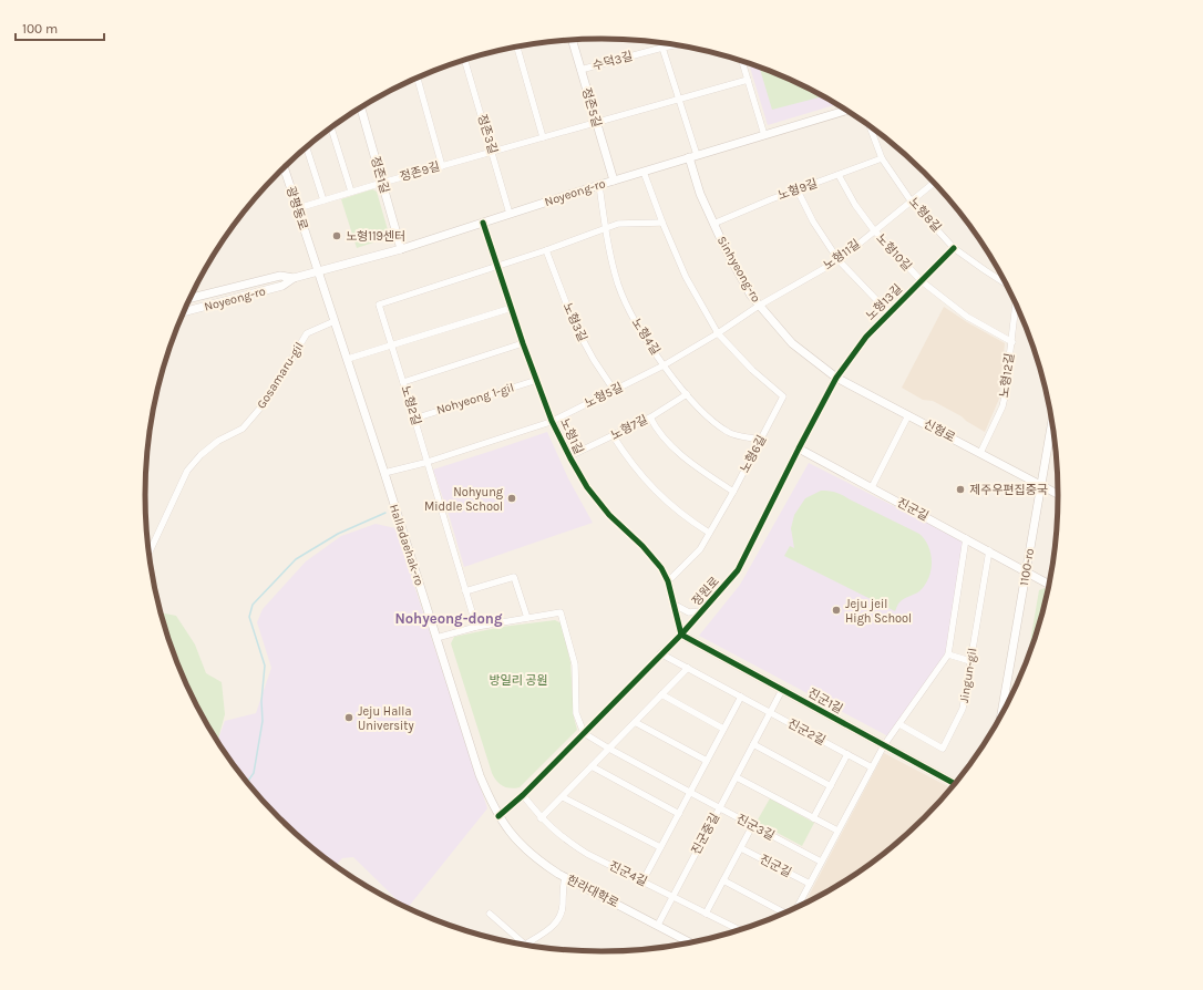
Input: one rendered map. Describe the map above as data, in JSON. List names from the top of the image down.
{
  "streets": {
    "main road": [
      "정존5길",
      "정존1길",
      "Noyeong-ro",
      "광평동로",
      "Sinhyeong-ro",
      "신형로",
      "진군길",
      "Halladaehak-ro",
      "1100-ro",
      "진군1길",
      "한라대학로"
    ],
    "street": [
      "수덕3길",
      "정존3길",
      "정존9길",
      "노형9길",
      "노형8길",
      "노형10길",
      "노형11길",
      "노형13길",
      "노형3길",
      "노형4길",
      "Gosamaru-gil",
      "노형12길",
      "노형5길",
      "Nohyeong 1-gil",
      "노형2길",
      "노형7길",
      "노형1길",
      "노형6길",
      "정원로",
      "Jingun-gil",
      "진군2길",
      "진군3길",
      "진군중길",
      "진군4길"
    ]
  },
  "crossings": [
    ["수덕3길", "정존5길"],
    ["정존5길", "정존9길"],
    ["정존5길", "Noyeong-ro"],
    ["정존3길", "정존9길"],
    ["정존3길", "Noyeong-ro"],
    ["정존9길", "정존1길"],
    ["정존9길", "광평동로"],
    ["정존1길", "Noyeong-ro"],
    ["노형9길", "노형8길"],
    ["노형9길", "노형10길"],
    ["노형9길", "Sinhyeong-ro"],
    ["Noyeong-ro", "광평동로"],
    ["Noyeong-ro", "Sinhyeong-ro"],
    ["Noyeong-ro", "노형4길"],
    ["Noyeong-ro", "노형1길"],
    ["Noyeong-ro", "Halladaehak-ro"],
    ["광평동로", "Halladaehak-ro"],
    ["노형8길", "노형11길"],
    ["노형8길", "노형13길"],
    ["노형10길", "노형11길"],
    ["노형10길", "노형13길"],
    ["노형10길", "노형12길"],
    ["노형11길", "Sinhyeong-ro"],
    ["노형11길", "노형5길"],
    ["Sinhyeong-ro", "노형13길"],
    ["Sinhyeong-ro", "노형5길"],
    ["Sinhyeong-ro", "신형로"],
    ["Sinhyeong-ro", "정원로"],
    ["노형13길", "신형로"],
    ["노형13길", "정원로"],
    ["노형3길", "노형5길"],
    ["노형4길", "노형5길"],
    ["노형4길", "노형7길"],
    ["노형4길", "노형6길"],
    ["Gosamaru-gil", "Halladaehak-ro"],
    ["노형12길", "신형로"],
    ["노형5길", "노형2길"],
    ["노형5길", "노형1길"],
    ["노형5길", "노형6길"],
    ["노형5길", "Halladaehak-ro"],
    ["Nohyeong 1-gil", "노형2길"],
    ["Nohyeong 1-gil", "노형1길"],
    ["노형2길", "노형1길"],
    ["노형7길", "노형1길"],
    ["신형로", "1100-ro"],
    ["신형로", "정원로"],
    ["노형1길", "노형6길"],
    ["노형1길", "정원로"],
    ["노형1길", "진군1길"],
    ["진군길", "1100-ro"],
    ["진군길", "정원로"],
    ["진군길", "Jingun-gil"],
    ["Halladaehak-ro", "정원로"],
    ["Halladaehak-ro", "한라대학로"],
    ["정원로", "진군1길"],
    ["정원로", "진군2길"],
    ["정원로", "진군3길"],
    ["정원로", "진군4길"],
    ["정원로", "한라대학로"],
    ["Jingun-gil", "진군1길"],
    ["Jingun-gil", "진군2길"],
    ["진군1길", "진군중길"],
    ["진군2길", "진군중길"],
    ["진군3길", "진군중길"],
    ["진군중길", "진군4길"],
    ["진군중길", "한라대학로"]
  ],
  "districts": ["Nohyeong-dong"],
  "parks": ["방일리 공원"],
  "places": [
    "노형119센터",
    "제주우편집중국",
    "Nohyung Middle School",
    "Jeju jeil High School",
    "Jeju Halla University"
  ],
  "scale_bar": "100 m"
}
